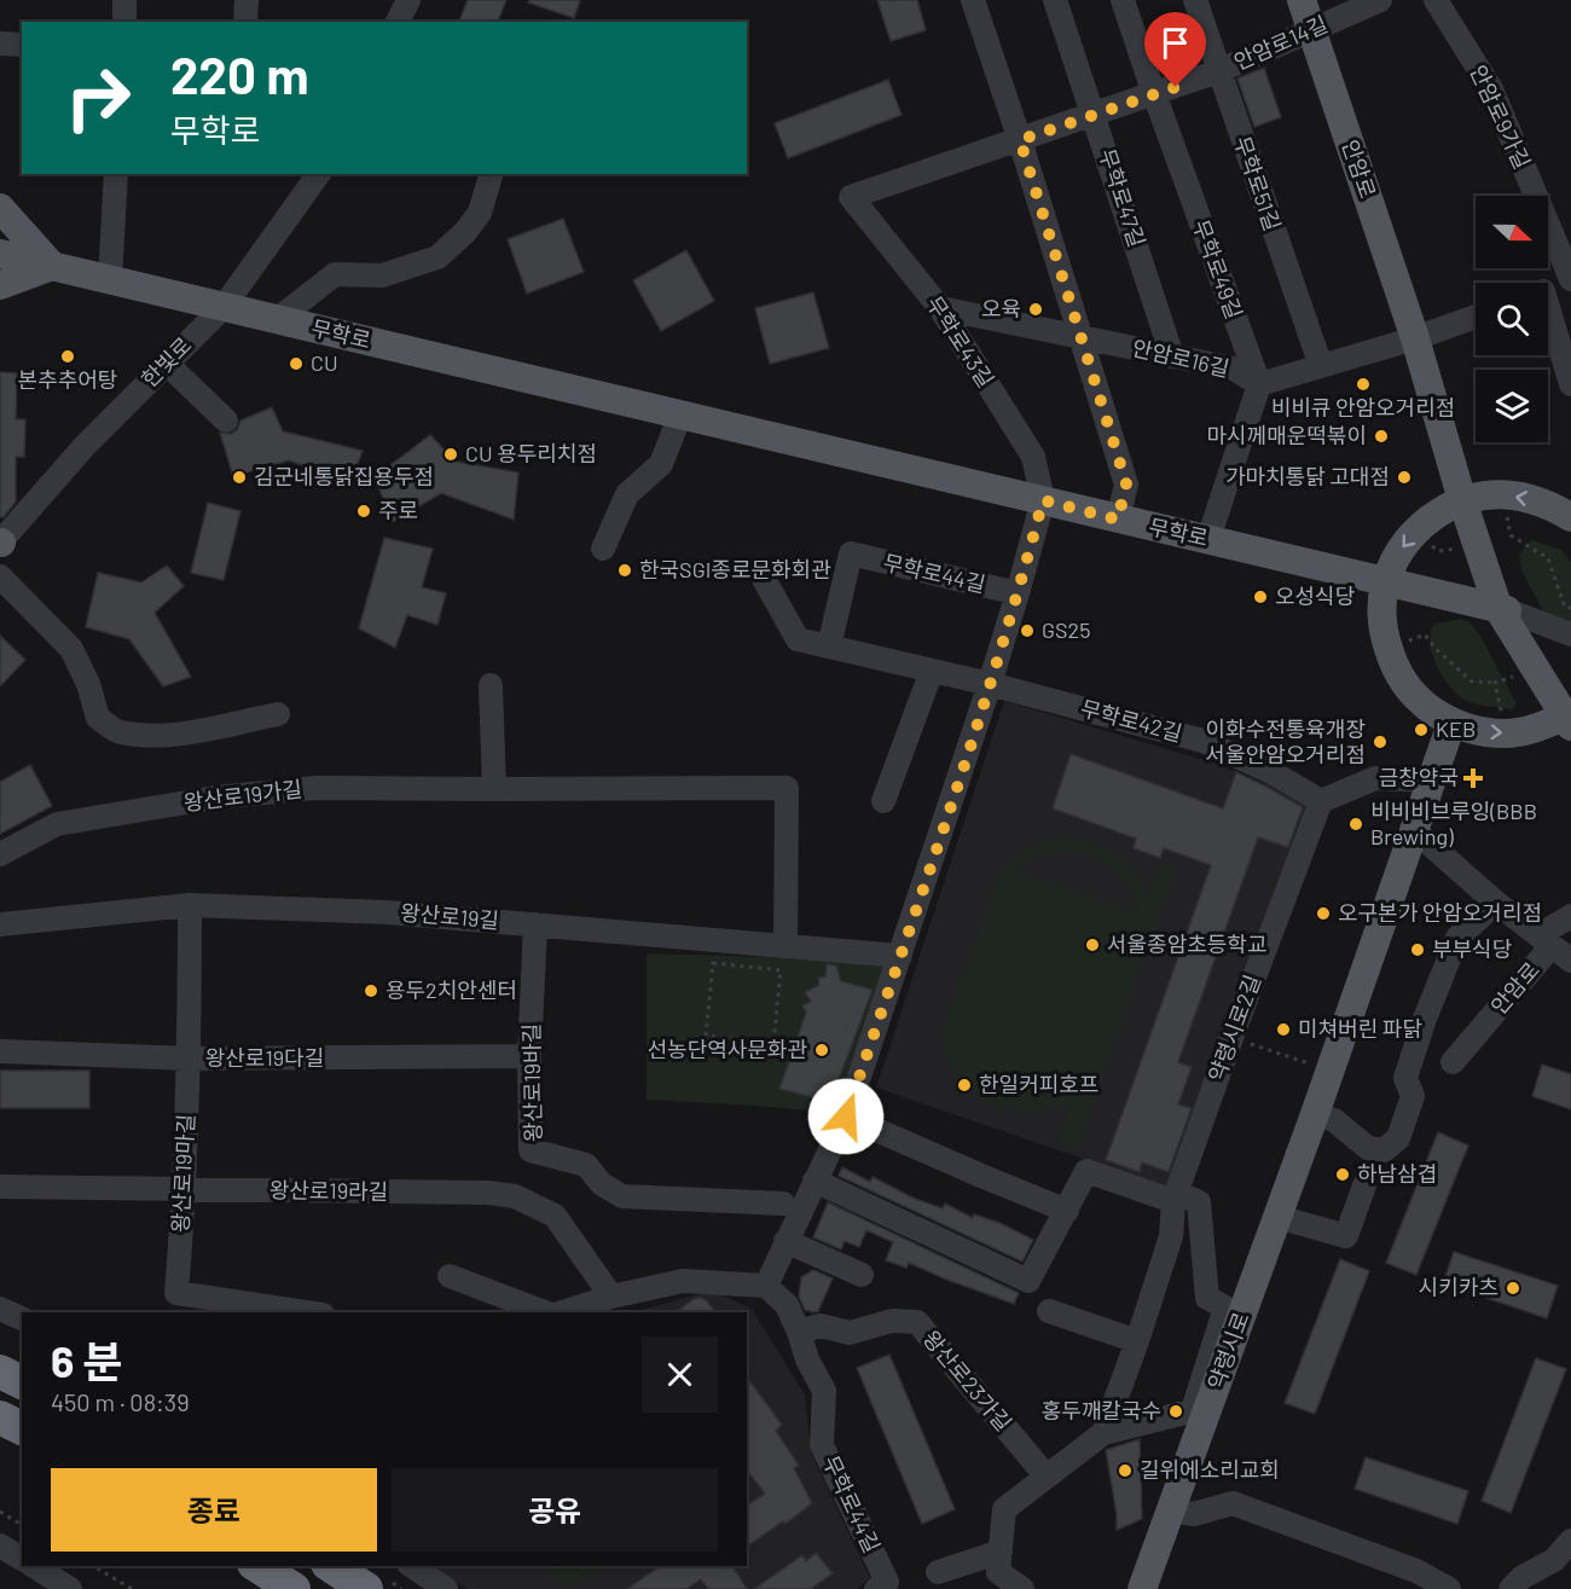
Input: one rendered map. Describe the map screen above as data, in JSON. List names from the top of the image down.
{
  "streets": {
    "main road": ["안암로", "무학로", "약령시로"],
    "street": [
      "안암로14길",
      "안암로9가길",
      "무학로51길",
      "무학로47길",
      "무학로49길",
      "무학로43길",
      "안암로16길",
      "한빛로",
      "무학로44길",
      "무학로42길",
      "왕산로19가길",
      "왕산로19길",
      "약령시로2길",
      "왕산로19다길",
      "왕산로19바길",
      "왕산로19마길",
      "왕산로19라길",
      "왕산로23가길"
    ]
  },
  "crossings": [
    ["안암로14길", "안암로"],
    ["안암로14길", "무학로51길"],
    ["안암로14길", "무학로47길"],
    ["안암로14길", "무학로49길"],
    ["안암로14길", "무학로43길"],
    ["안암로", "무학로"],
    ["안암로", "안암로16길"],
    ["무학로51길", "안암로16길"],
    ["무학로47길", "안암로16길"],
    ["무학로49길", "안암로16길"],
    ["무학로", "무학로43길"],
    ["무학로", "한빛로"],
    ["무학로43길", "안암로16길"],
    ["무학로44길", "무학로42길"],
    ["무학로44길", "왕산로23가길"],
    ["무학로42길", "약령시로2길"],
    ["왕산로19가길", "왕산로19길"],
    ["왕산로19길", "왕산로19바길"],
    ["왕산로19길", "왕산로19마길"],
    ["약령시로2길", "약령시로"],
    ["왕산로19다길", "왕산로19바길"],
    ["왕산로19다길", "왕산로19마길"],
    ["왕산로19마길", "왕산로19라길"]
  ],
  "places": {
    "other": [
      "오육",
      "본추추어탕",
      "CU",
      "비비큐 안암오거리점",
      "마시께매운떡볶이",
      "CU 용두리치점",
      "김군네통닭집용두점",
      "가마치통닭 고대점",
      "주로",
      "한국SGI종로문화회관",
      "오성식당",
      "GS25",
      "KEB",
      "이화수전통육개장 서울안암오거리점",
      "비비비브루잉(BBB Brewing)",
      "오구본가 안암오거리점",
      "서울종암초등학교",
      "부부식당",
      "용두2치안센터",
      "미쳐버린 파닭",
      "선농단역사문화관",
      "한일커피호프",
      "하남삼겹",
      "시키카츠",
      "홍두깨칼국수",
      "길위에소리교회"
    ],
    "health": ["금창약국"]
  },
  "north": "right",
  "page": {
    "turn": ["220 m", "무학로"],
    "heading": ["6 분", "450 m · 08:39"],
    "buttons": ["종료", "공유"]
  }
}
